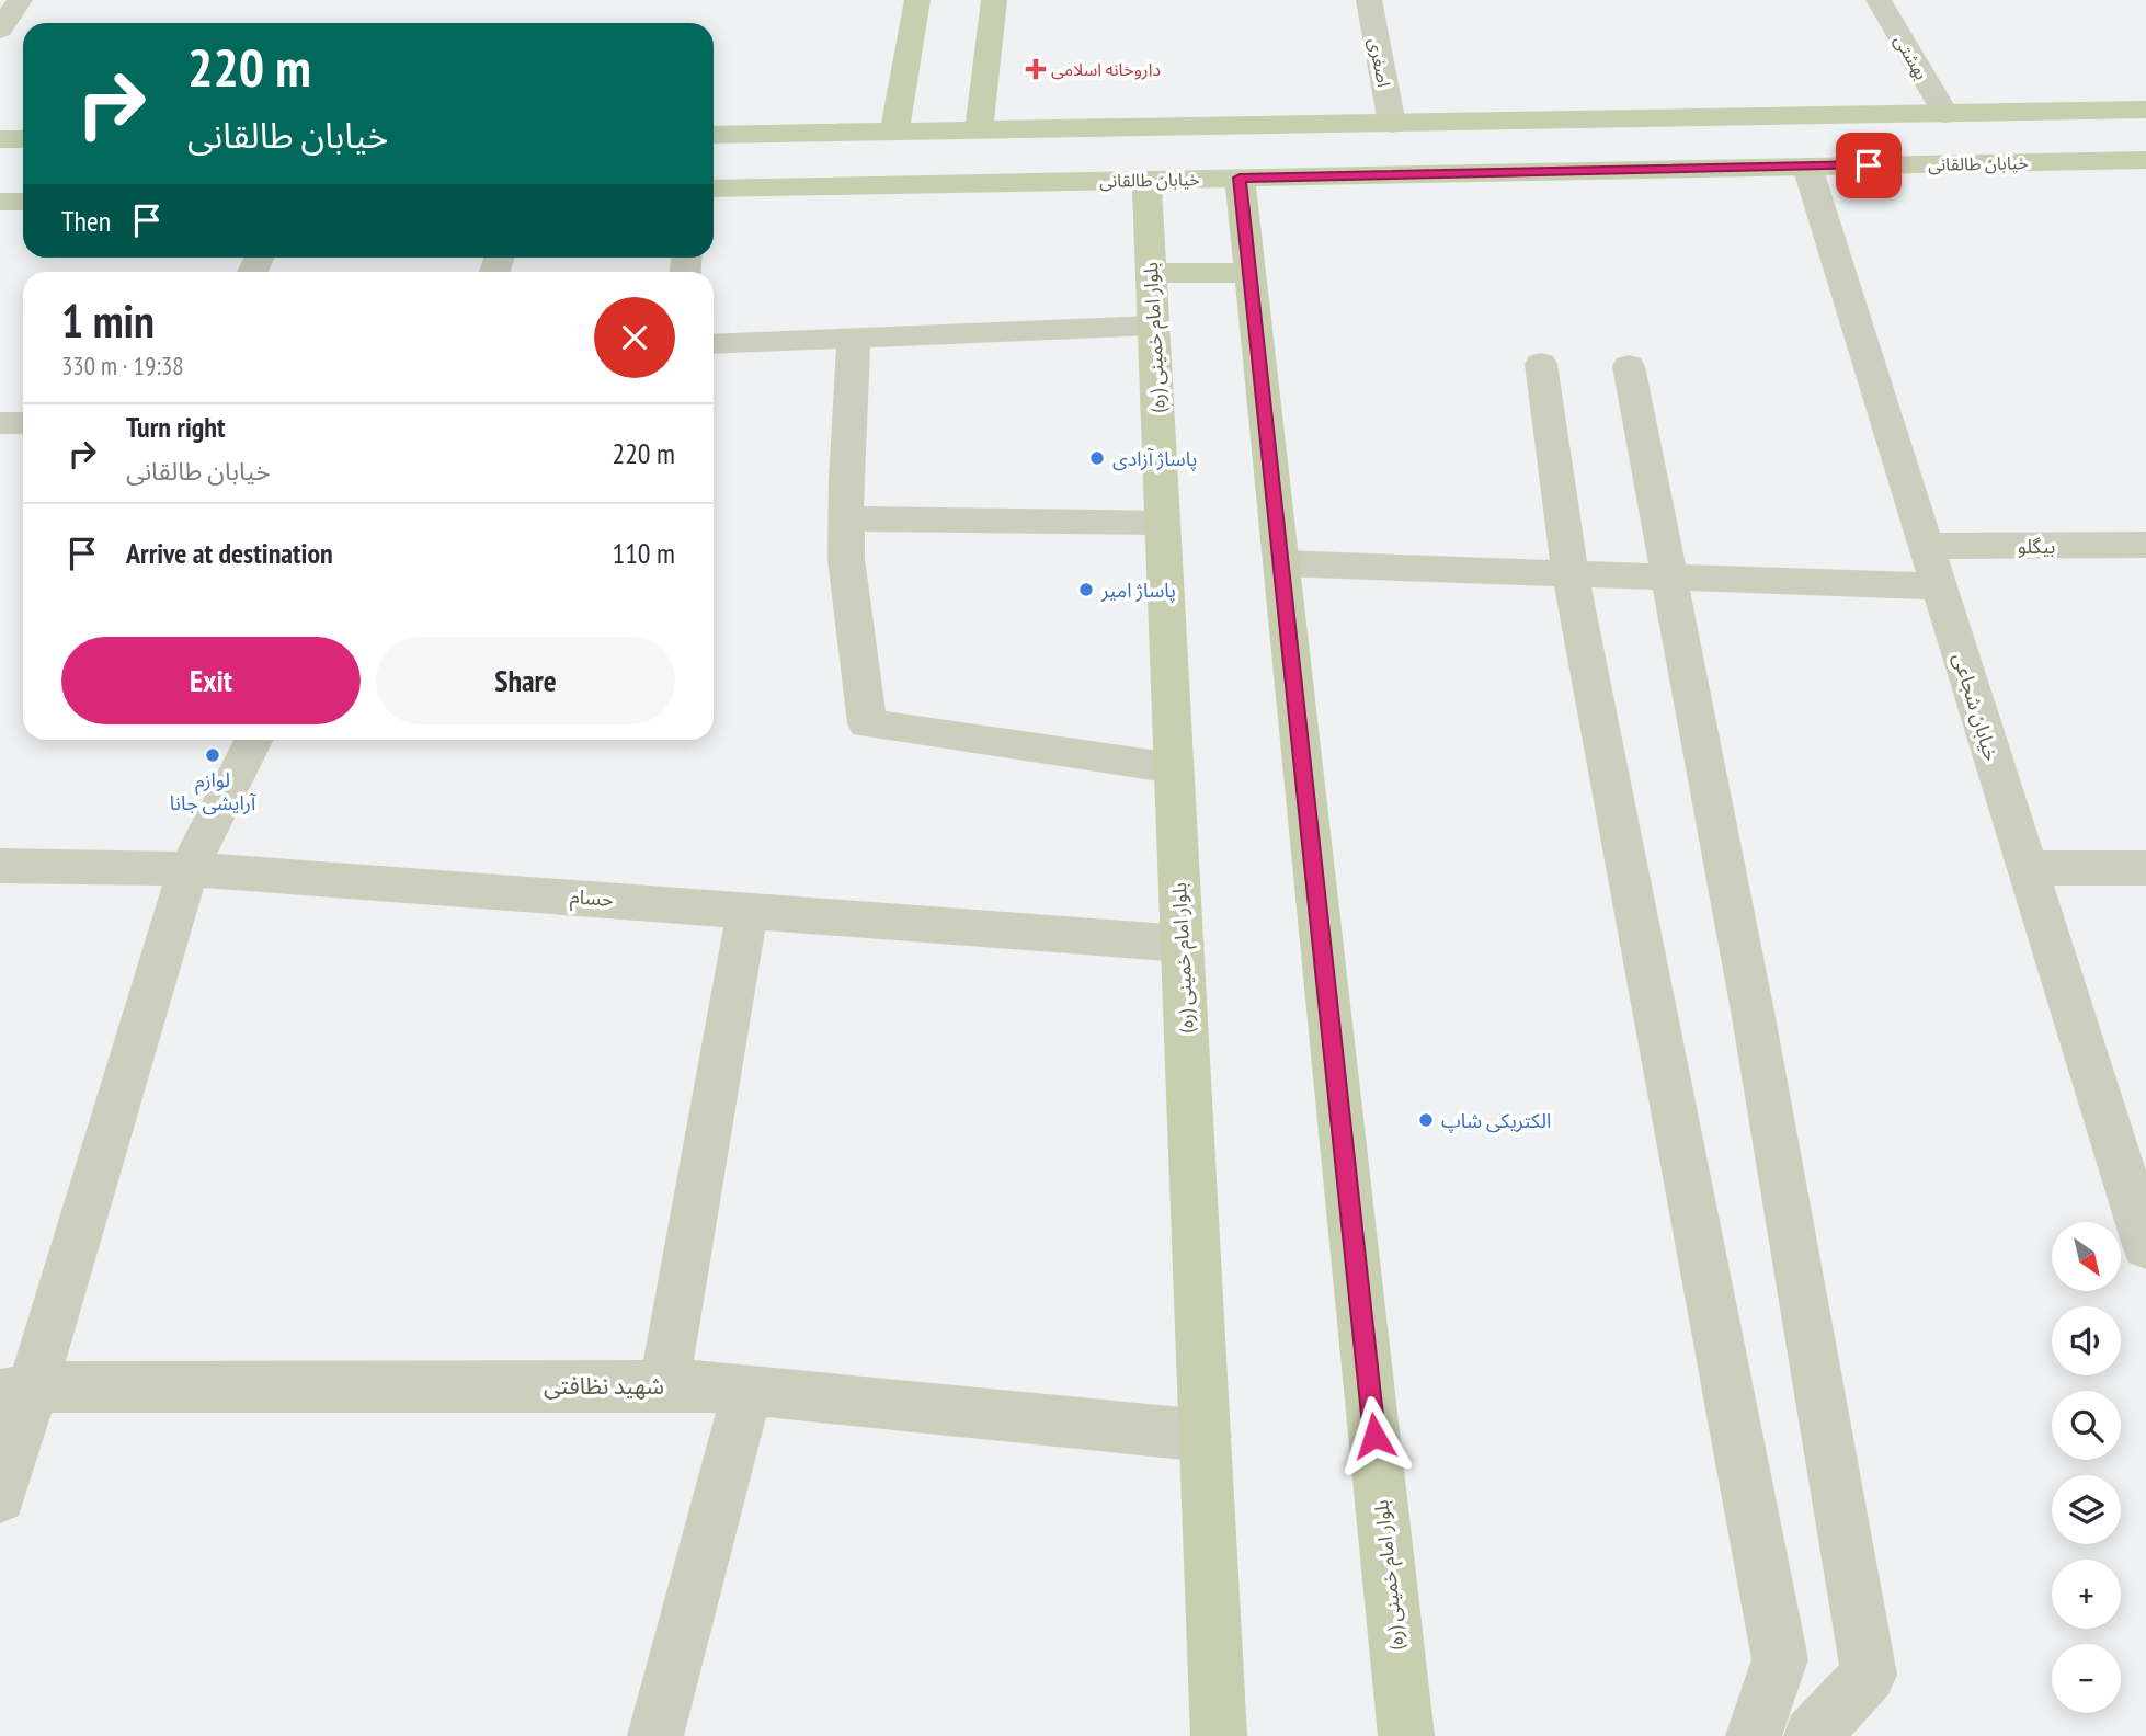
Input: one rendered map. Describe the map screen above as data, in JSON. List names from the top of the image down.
{
  "streets": {
    "main road": ["خیابان طالقانی", "بلوار امام خمینی (ره)"],
    "street": [
      "بهشتی",
      "اصغری",
      "بیگلو",
      "خیابان شجاعی",
      "حسام",
      "شهید نظافتی"
    ]
  },
  "crossings": [
    ["خیابان طالقانی", "بلوار امام خمینی (ره)"],
    ["خیابان طالقانی", "خیابان شجاعی"],
    ["بلوار امام خمینی (ره)", "حسام"],
    ["بلوار امام خمینی (ره)", "شهید نظافتی"],
    ["بیگلو", "خیابان شجاعی"]
  ],
  "places": {
    "health": ["داروخانه اسلامی"],
    "other": [
      "پاساژ آزادی",
      "پاساژ امیر",
      "لوازم آرایشی جانا",
      "الکتریکی شاپ"
    ]
  },
  "north": "bottom right",
  "page": {
    "turn": ["220 m", "خیابان طالقانی"],
    "then": "Then",
    "heading": ["1 min", "330 m · 19:38"],
    "list": [
      {
        "name": "Turn right",
        "note": "خیابان طالقانی",
        "value": "220 m"
      },
      {
        "name": "Arrive at destination",
        "value": "110 m"
      }
    ],
    "buttons": ["Exit", "Share"],
    "map_buttons": ["+", "−"]
  }
}
